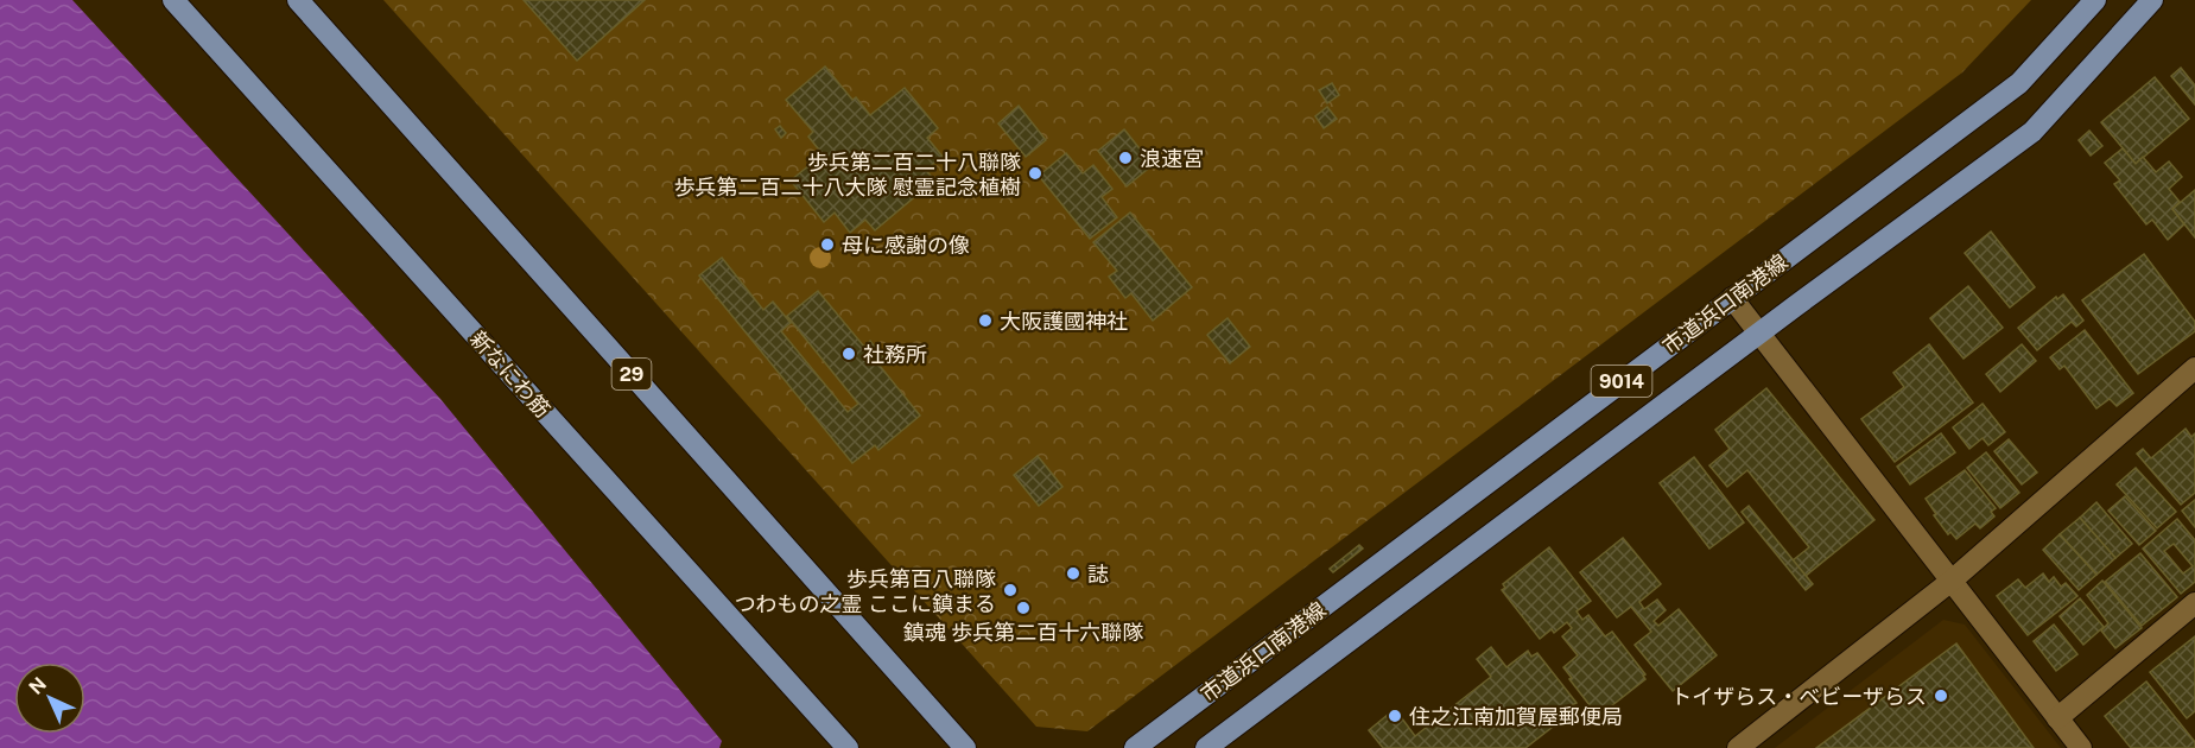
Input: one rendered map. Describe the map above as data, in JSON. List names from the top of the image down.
{
  "streets": {
    "main road": [
      "市道浜口南港線",
      "新なにわ筋",
      "29",
      "9014"
    ]
  },
  "places": [
    "浪速宮",
    "歩兵第二百二十八聯隊 歩兵第二百二十八大隊 慰霊記念植樹",
    "母に感謝の像",
    "大阪護國神社",
    "社務所",
    "誌",
    "歩兵第百八聯隊 つわもの之霊 ここに鎮まる",
    "鎮魂 歩兵第二百十六聯隊",
    "トイザらス・ベビーザらス",
    "住之江南加賀屋郵便局"
  ],
  "north": "top left"
}
